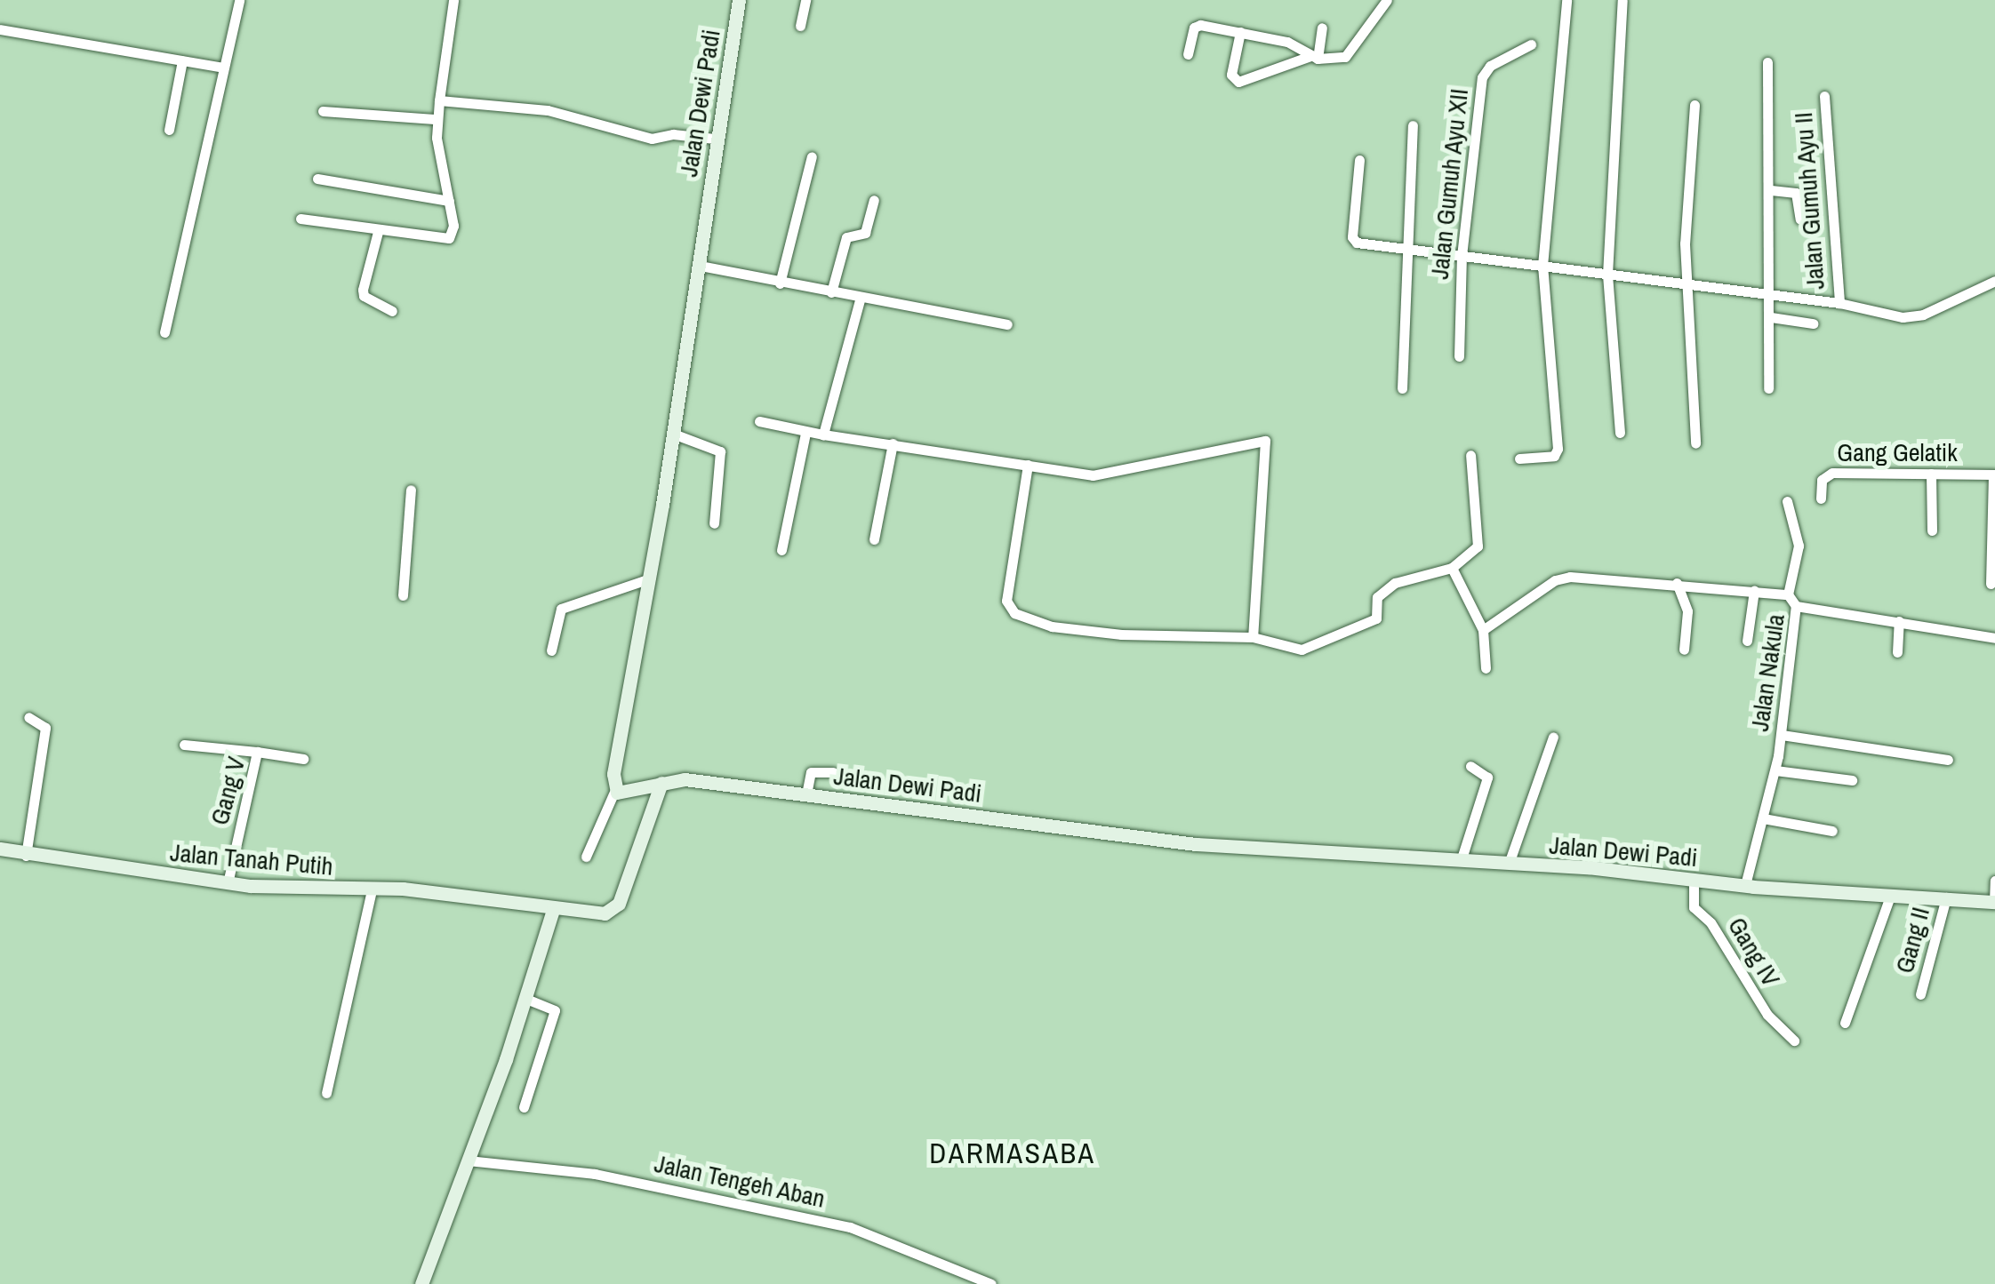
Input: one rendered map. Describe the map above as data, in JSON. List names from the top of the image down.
{
  "streets": {
    "street": [
      "Jalan Dewi Padi",
      "Jalan Gumuh Ayu XII",
      "Jalan Gumuh Ayu II",
      "Gang Gelatik",
      "Jalan Nakula",
      "Gang V",
      "Jalan Tanah Putih",
      "Gang II",
      "Gang IV",
      "Jalan Tengeh Aban"
    ]
  },
  "crossings": [
    ["Jalan Dewi Padi", "Jalan Nakula"],
    ["Jalan Dewi Padi", "Jalan Tanah Putih"],
    ["Jalan Dewi Padi", "Gang II"],
    ["Jalan Dewi Padi", "Gang IV"],
    ["Gang V", "Jalan Tanah Putih"]
  ],
  "districts": ["DARMASABA"]
}
